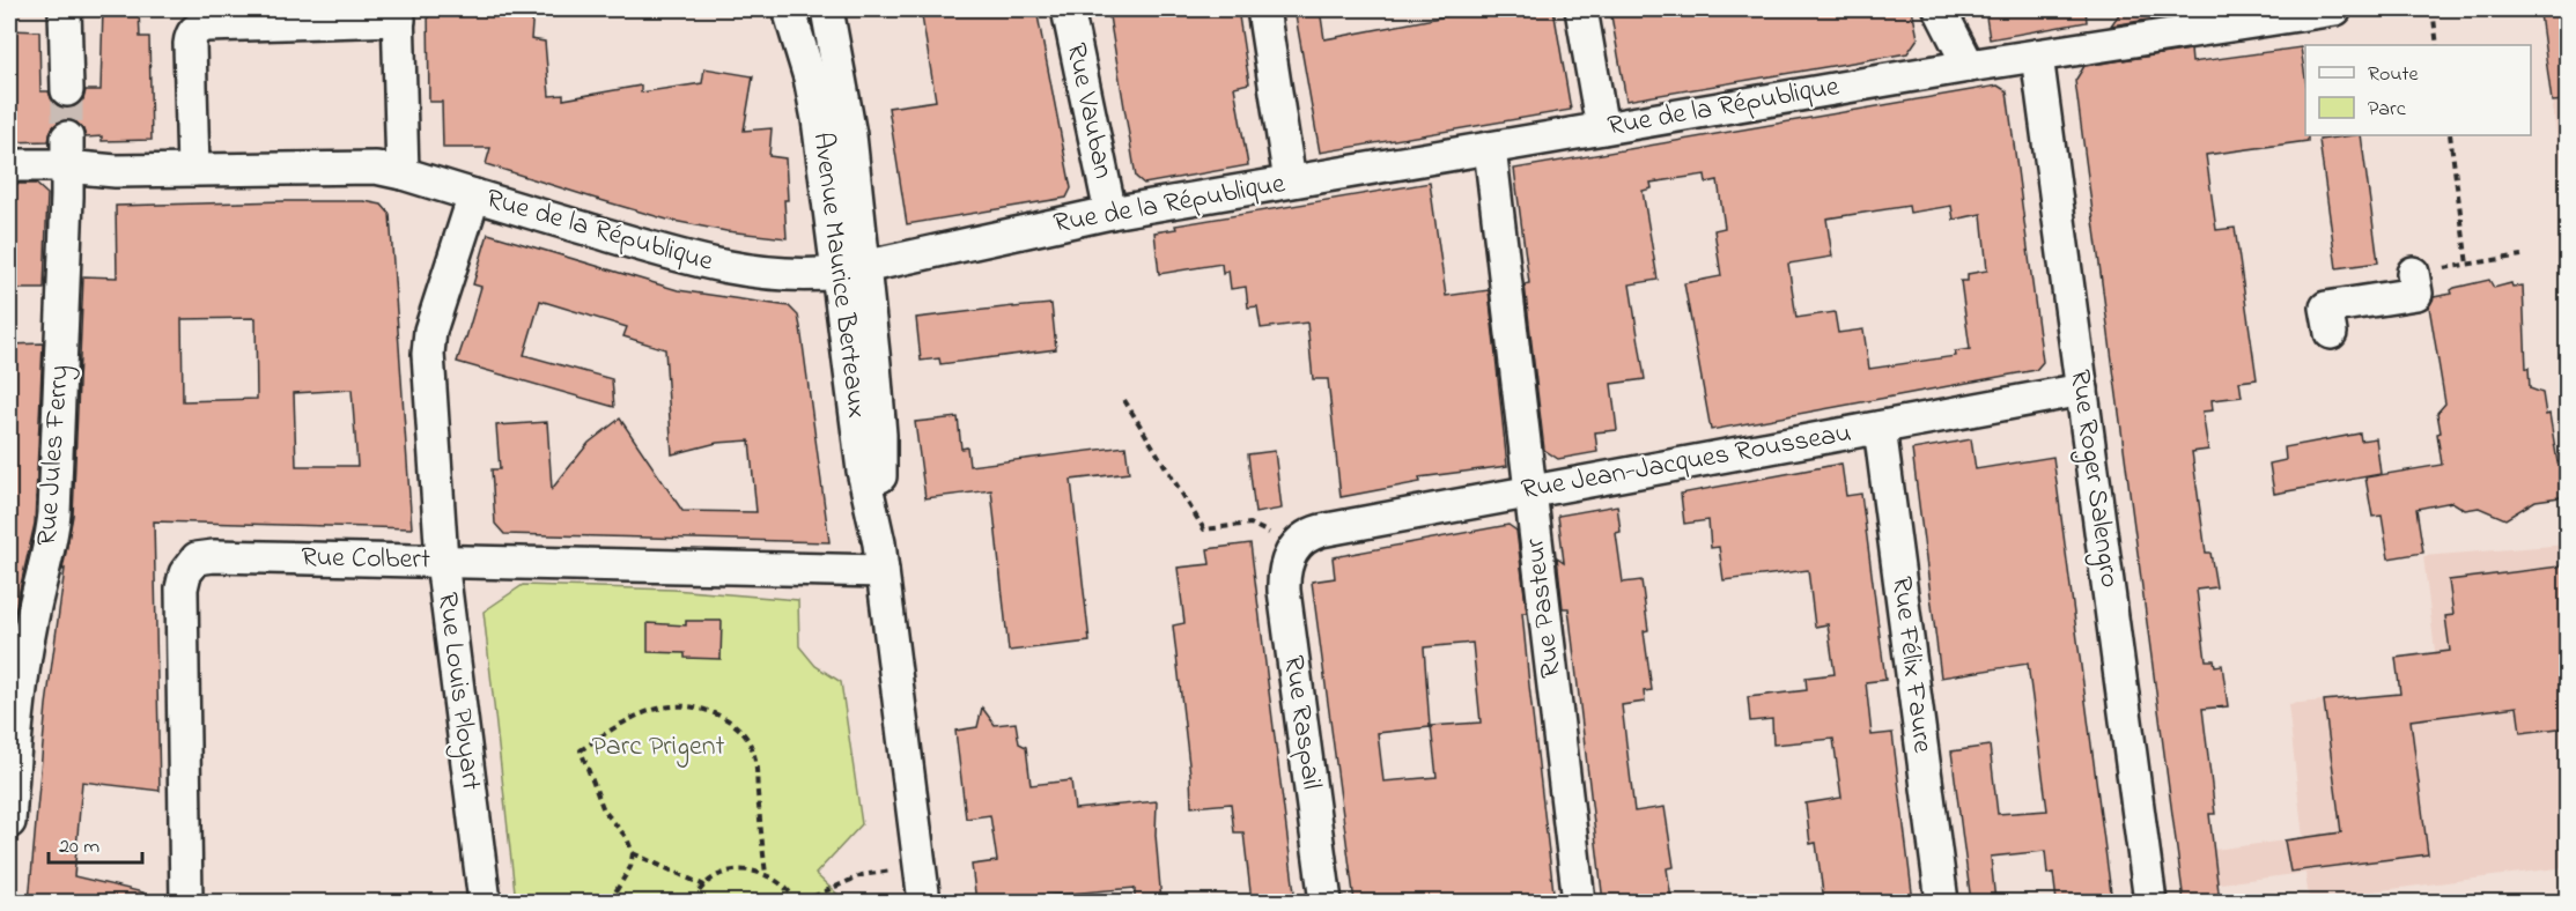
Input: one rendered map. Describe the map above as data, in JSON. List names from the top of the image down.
{
  "streets": {
    "street": [
      "Rue de la République",
      "Rue Vauban",
      "Avenue Maurice Berteaux",
      "Rue Jules Ferry",
      "Rue Jean-Jacques Rousseau",
      "Rue Roger Salengro",
      "Rue Colbert",
      "Rue Pasteur",
      "Rue Félix Faure",
      "Rue Louis Ployart",
      "Rue Raspail"
    ]
  },
  "crossings": [
    ["Rue de la République", "Rue Vauban"],
    ["Rue de la République", "Avenue Maurice Berteaux"],
    ["Rue de la République", "Rue Jules Ferry"],
    ["Rue de la République", "Rue Roger Salengro"],
    ["Rue de la République", "Rue Pasteur"],
    ["Rue de la République", "Rue Louis Ployart"],
    ["Avenue Maurice Berteaux", "Rue Colbert"],
    ["Rue Jean-Jacques Rousseau", "Rue Roger Salengro"],
    ["Rue Jean-Jacques Rousseau", "Rue Pasteur"],
    ["Rue Jean-Jacques Rousseau", "Rue Félix Faure"],
    ["Rue Jean-Jacques Rousseau", "Rue Raspail"],
    ["Rue Colbert", "Rue Louis Ployart"]
  ],
  "parks": ["Parc Prigent"],
  "legend": ["Route", "Parc"],
  "scale_bar": "20 m"
}
